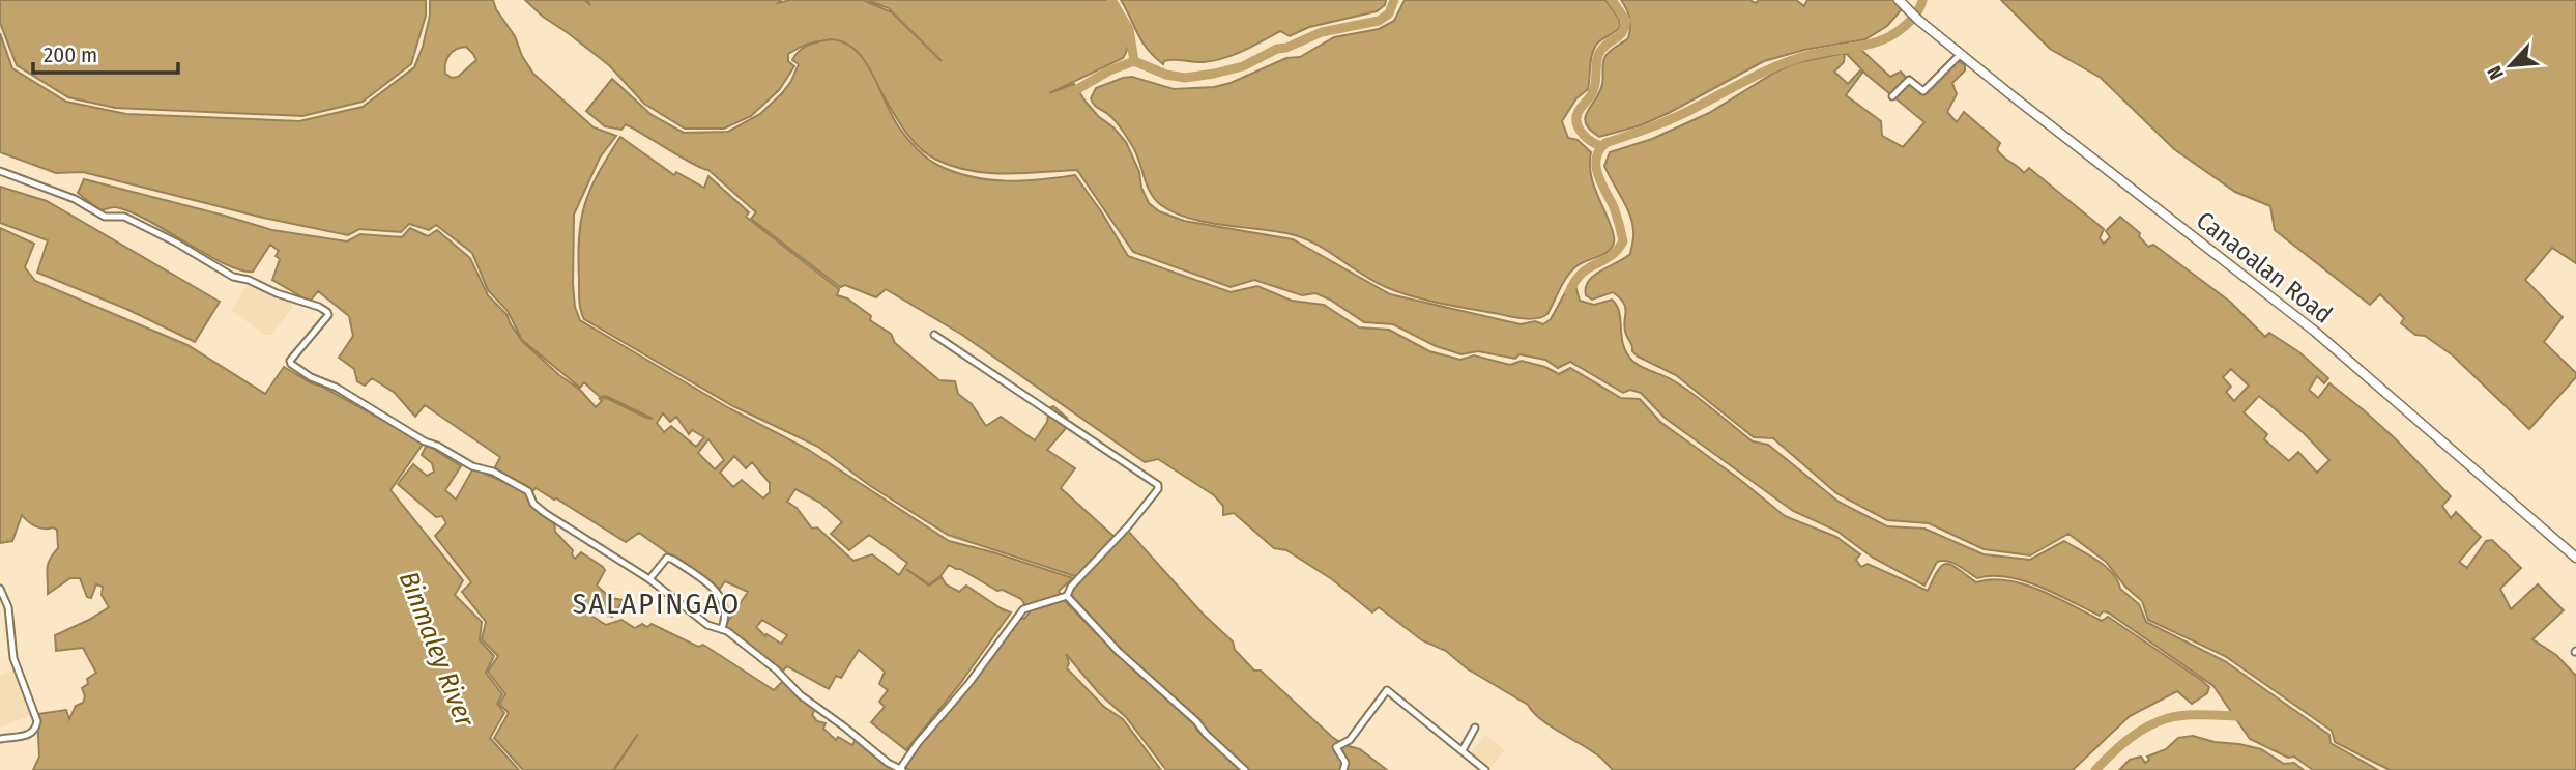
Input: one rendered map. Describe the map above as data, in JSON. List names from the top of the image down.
{
  "streets": {
    "street": ["Canaoalan Road"]
  },
  "districts": ["SALAPINGAO"],
  "water": ["Binmaley River"],
  "scale_bar": "200 m",
  "north": "bottom left"
}
